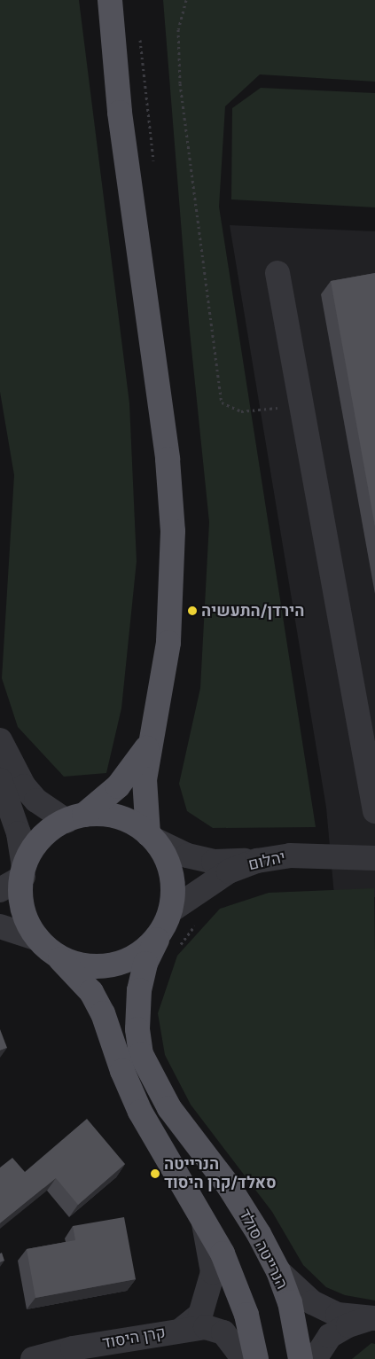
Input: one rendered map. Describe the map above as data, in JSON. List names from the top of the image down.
{
  "streets": {
    "main road": ["הנרייטה סולד"],
    "street": ["יהלום", "קרן היסוד"]
  },
  "crossings": [
    ["יהלום", "הנרייטה סולד"]
  ],
  "places": ["הירדן/התעשיה", "הנרייטה סאלד/קרן היסוד"]
}
